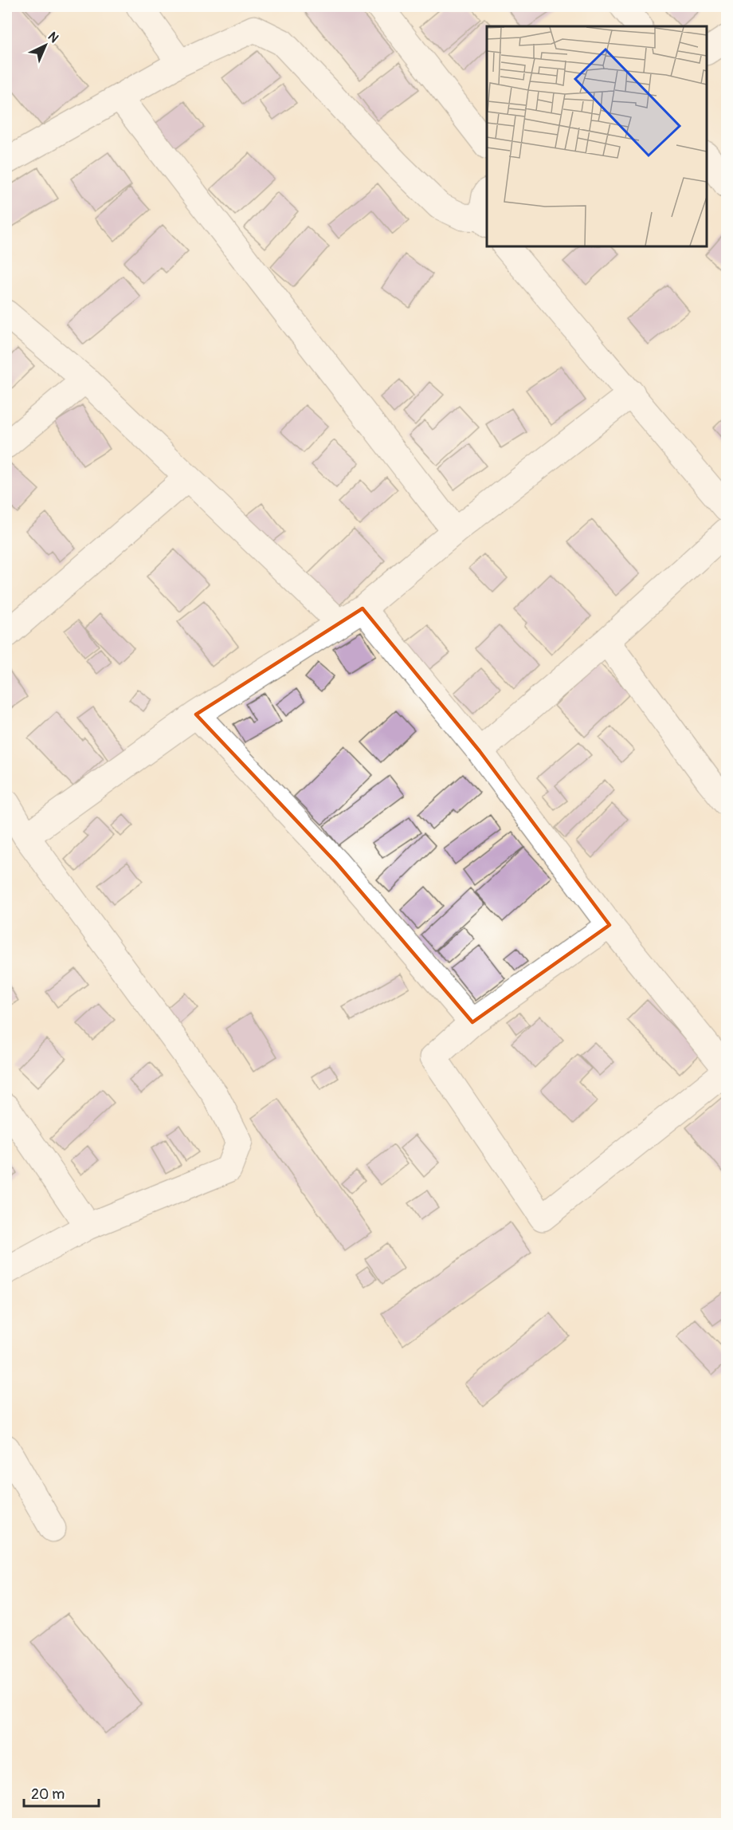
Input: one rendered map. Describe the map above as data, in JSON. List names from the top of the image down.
{
  "scale_bar": "20 m",
  "north": "top right"
}
